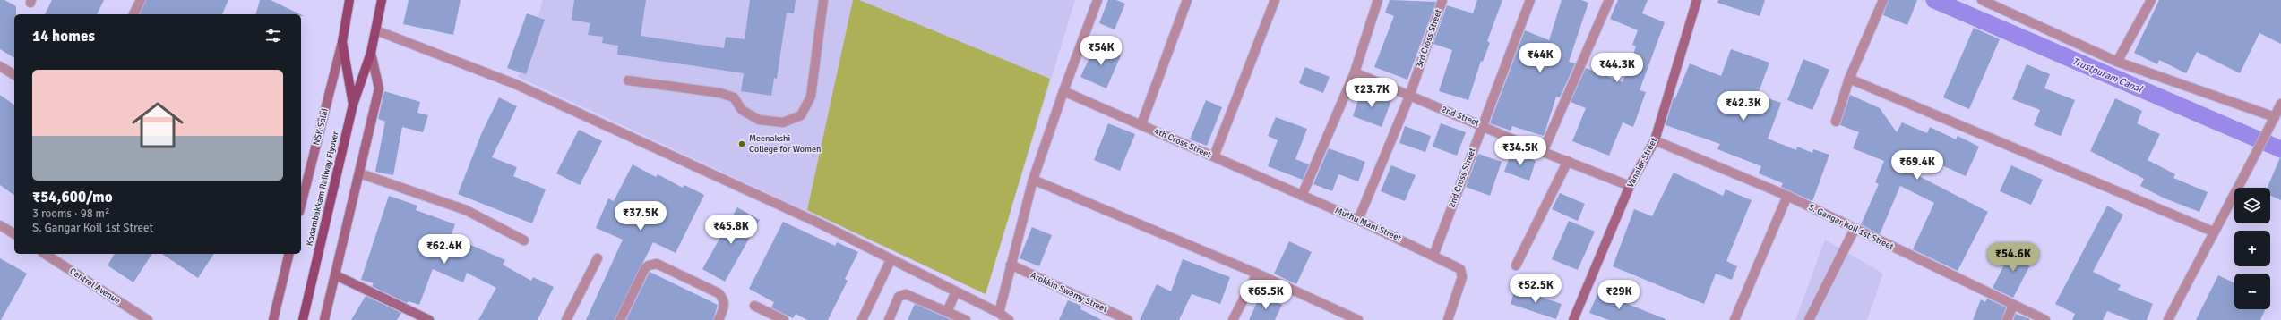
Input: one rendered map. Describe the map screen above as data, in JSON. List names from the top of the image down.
{
  "streets": {
    "main road": ["Kodambakkam Railway Flyover"],
    "street": [
      "3rd Cross Street",
      "2nd Street",
      "NSK Salai",
      "4th Cross Street",
      "Vanniar Street",
      "2nd Cross Street",
      "Muthu Mani Street",
      "S. Gangar Koil 1st Street",
      "Central Avenue",
      "Arokkin Swamy Street"
    ]
  },
  "crossings": [
    ["3rd Cross Street", "2nd Street"],
    ["3rd Cross Street", "Muthu Mani Street"],
    ["2nd Street", "Vanniar Street"],
    ["2nd Street", "2nd Cross Street"],
    ["NSK Salai", "Kodambakkam Railway Flyover"],
    ["4th Cross Street", "Muthu Mani Street"],
    ["Vanniar Street", "S. Gangar Koil 1st Street"],
    ["2nd Cross Street", "Muthu Mani Street"]
  ],
  "water": ["Trustpuram Canal"],
  "places": ["Meenakshi College for Women"],
  "page": {
    "heading": "14 homes",
    "price": [
      "₹54K",
      "₹44K",
      "₹44.3K",
      "₹23.7K",
      "₹42.3K",
      "₹34.5K",
      "₹69.4K",
      "₹37.5K",
      "₹45.8K",
      "₹62.4K",
      "₹54.6K",
      "₹52.5K",
      "₹65.5K",
      "₹29K"
    ],
    "list": [
      {
        "name": "₹54,600/mo",
        "note": "3 rooms · 98 m² · S. Gangar Koil 1st Street"
      }
    ],
    "map_buttons": ["+", "−"]
  }
}
